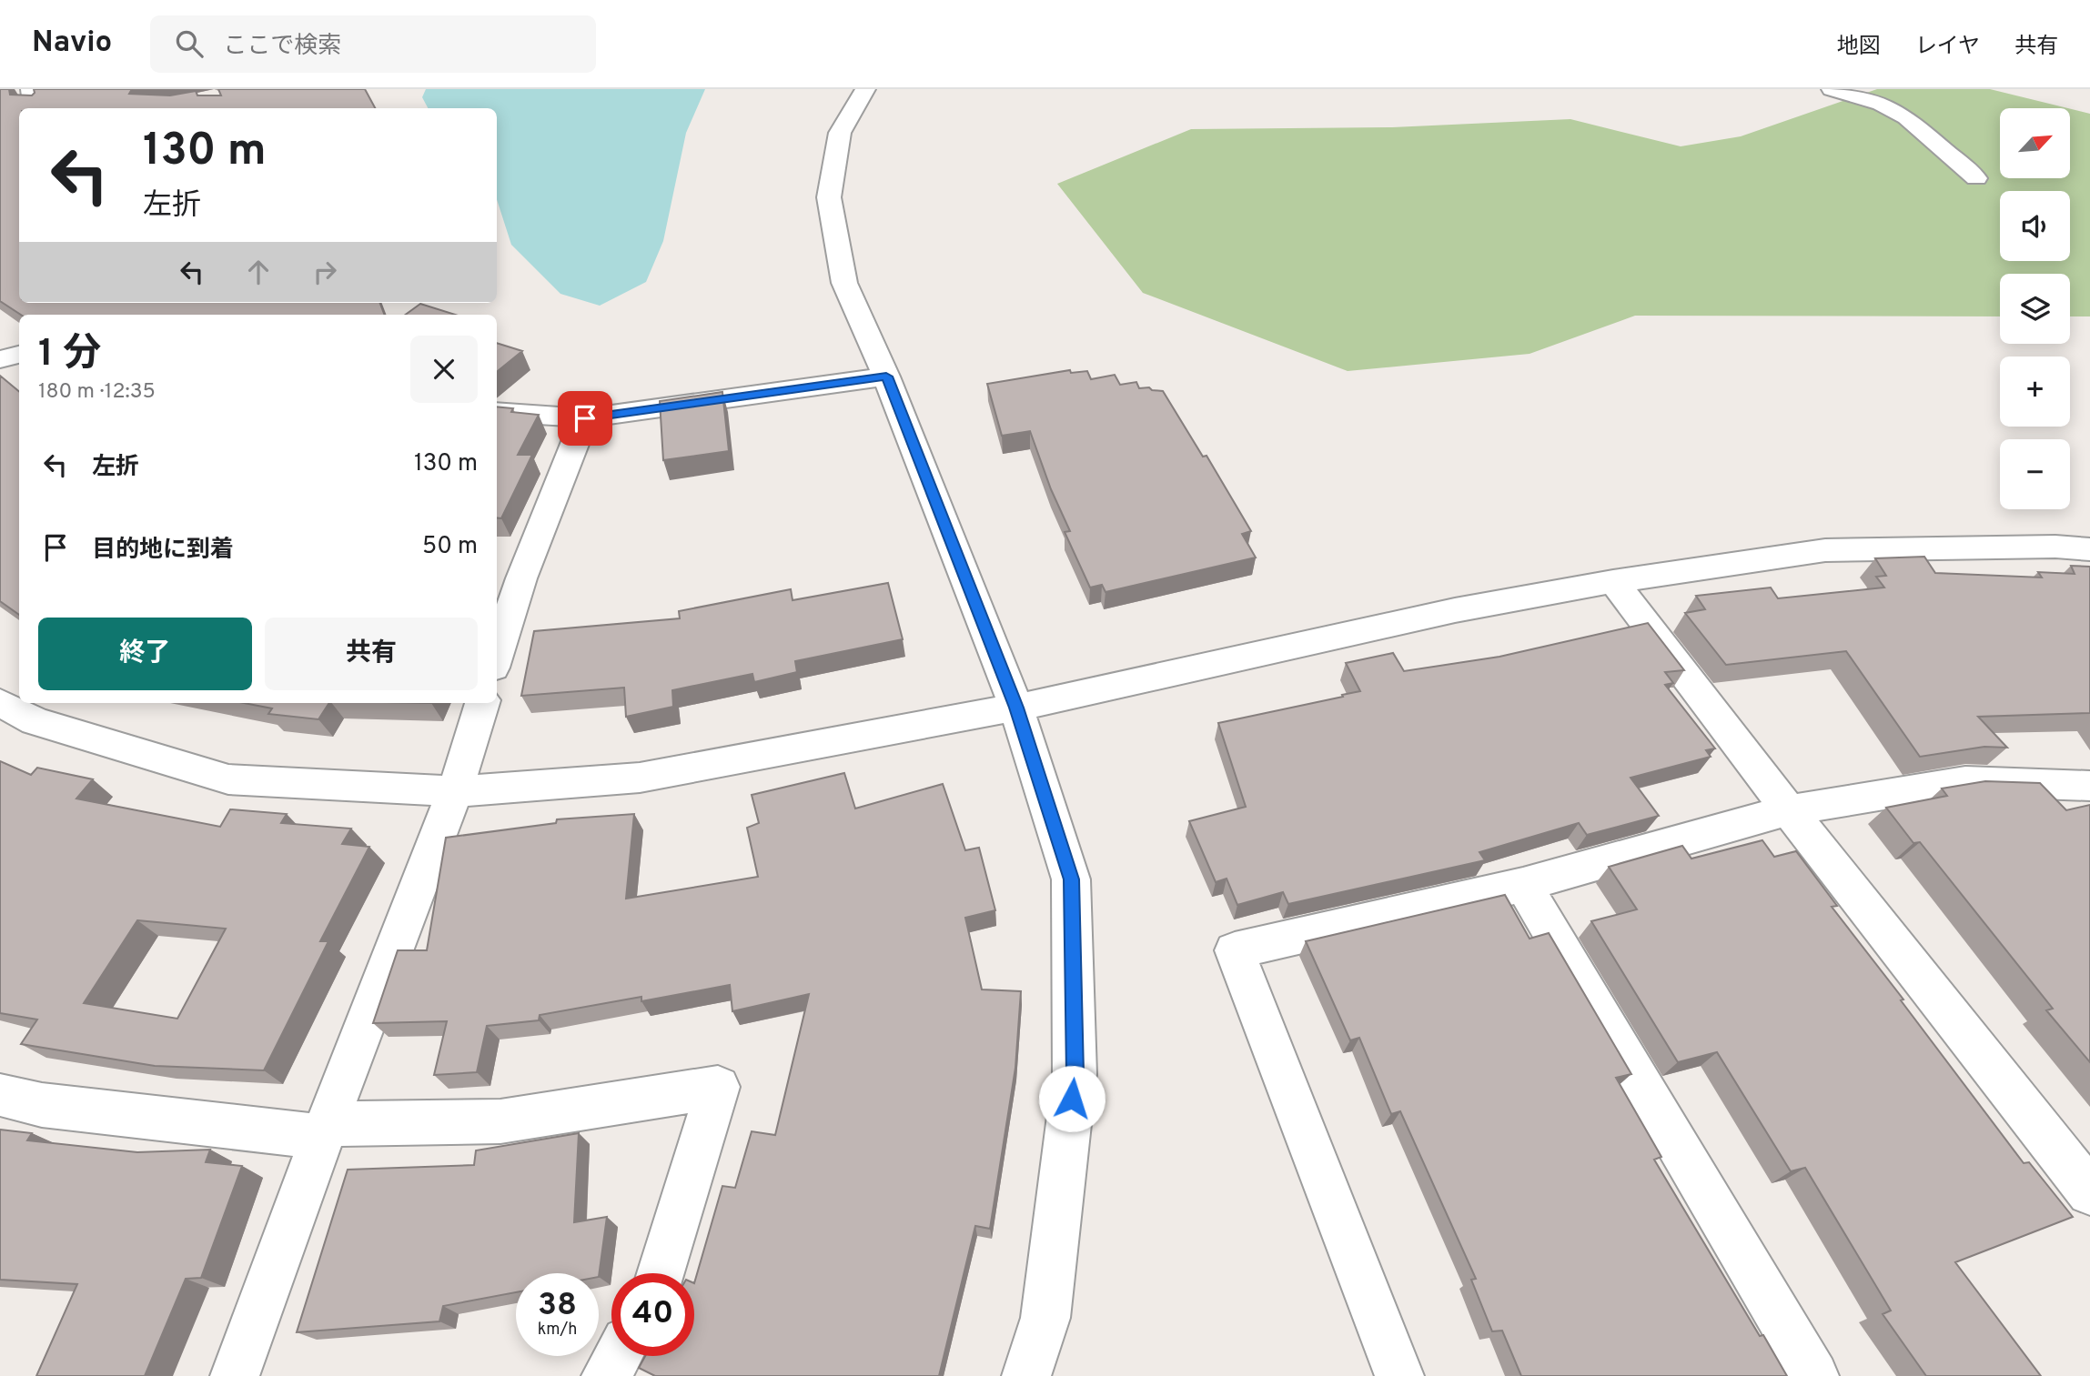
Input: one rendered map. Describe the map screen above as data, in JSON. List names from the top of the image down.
{
  "north": "top right",
  "page": {
    "header": "Navio",
    "search": "ここで検索",
    "nav": ["地図", "レイヤ", "共有"],
    "map_buttons": ["+", "−"],
    "turn": ["130 m", "左折"],
    "heading": ["1 分", "180 m · 12:35"],
    "list": [
      {
        "name": "左折",
        "value": "130 m"
      },
      {
        "name": "目的地に到着",
        "value": "50 m"
      }
    ],
    "buttons": ["終了", "共有"],
    "speed": "38 km/h",
    "limit": "40"
  }
}
